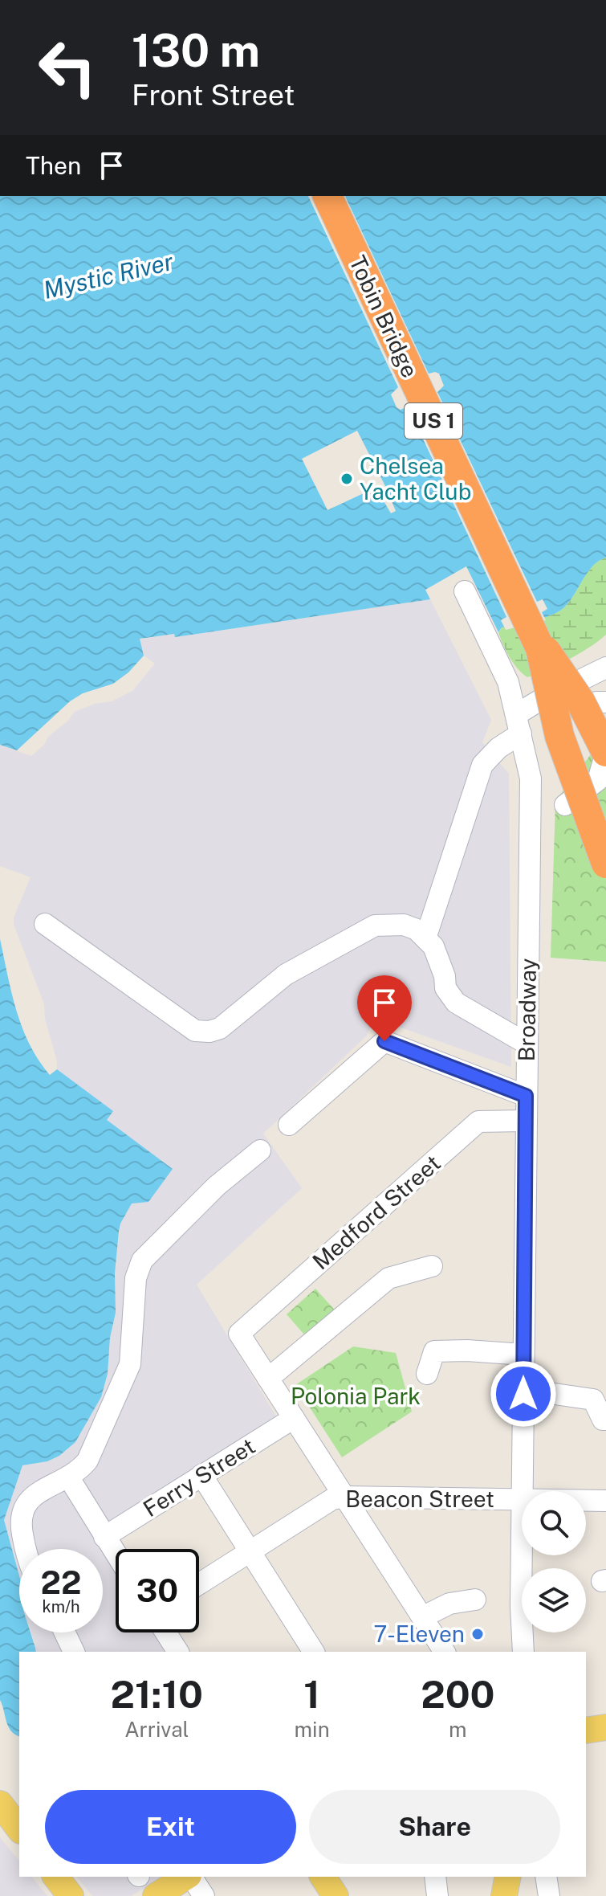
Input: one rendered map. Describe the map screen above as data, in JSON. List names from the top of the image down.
{
  "streets": {
    "highway": ["Tobin Bridge", "US 1"],
    "street": [
      "Broadway",
      "Medford Street",
      "Ferry Street",
      "Beacon Street"
    ]
  },
  "crossings": [
    ["Tobin Bridge", "US 1"],
    ["Broadway", "Medford Street"]
  ],
  "water": ["Mystic River"],
  "parks": ["Polonia Park"],
  "places": ["Chelsea Yacht Club", "7-Eleven"],
  "page": {
    "turn": ["130 m", "Front Street"],
    "then": "Then",
    "speed": "22 km/h",
    "limit": "30",
    "eta": [
      "21:10",
      "Arrival",
      "1",
      "min",
      "200",
      "m"
    ],
    "buttons": ["Exit", "Share"]
  }
}
